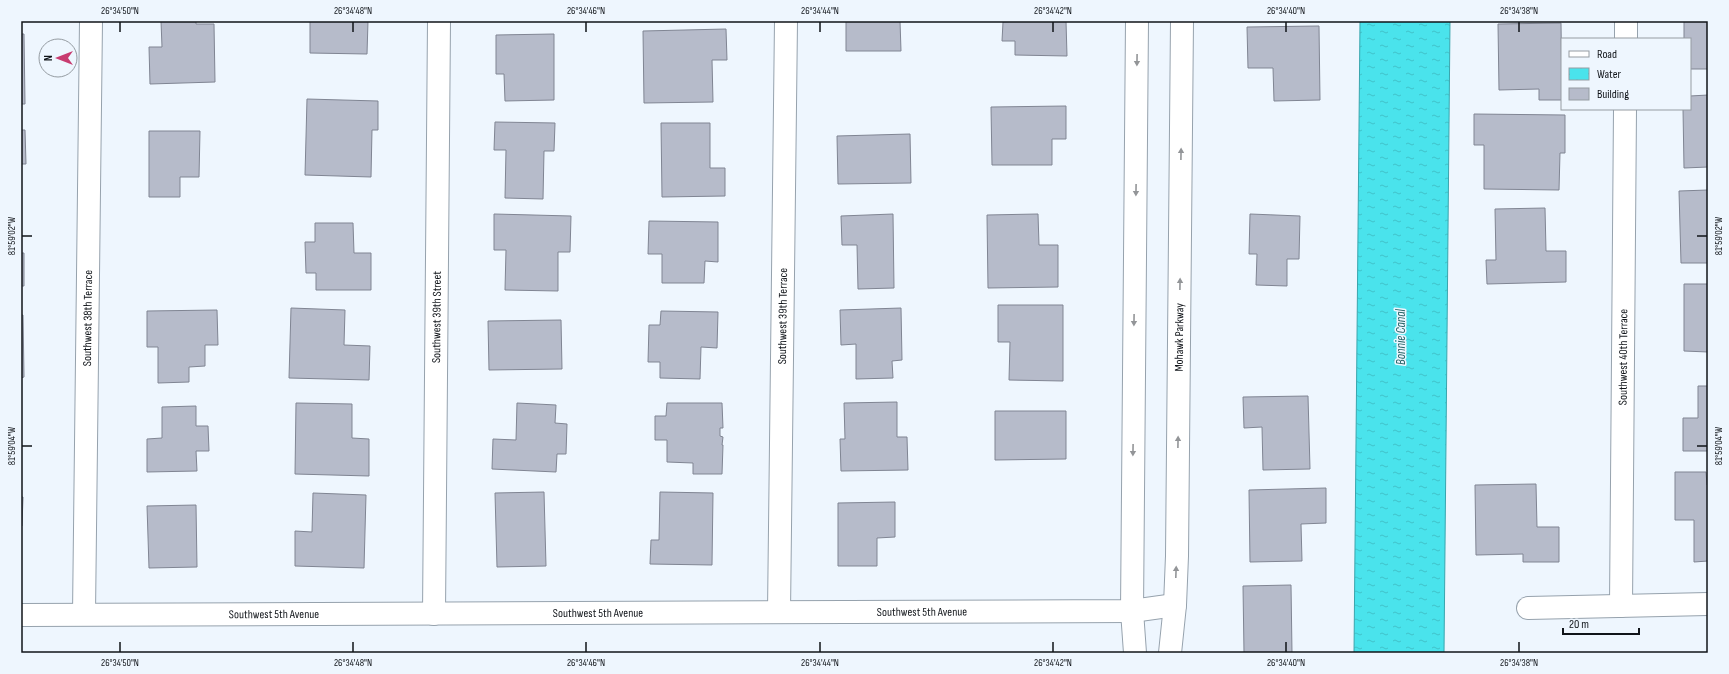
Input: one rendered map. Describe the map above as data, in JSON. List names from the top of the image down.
{
  "streets": {
    "street": [
      "Southwest 39th Terrace",
      "Southwest 39th Street",
      "Southwest 38th Terrace",
      "Mohawk Parkway",
      "Southwest 40th Terrace",
      "Southwest 5th Avenue"
    ]
  },
  "crossings": [
    ["Southwest 39th Terrace", "Southwest 5th Avenue"],
    ["Southwest 39th Street", "Southwest 5th Avenue"],
    ["Southwest 38th Terrace", "Southwest 5th Avenue"],
    ["Mohawk Parkway", "Southwest 5th Avenue"]
  ],
  "water": ["Bonnie Canal"],
  "legend": ["Road", "Water", "Building"],
  "scale_bar": "20 m",
  "north": "left",
  "coordinates": [
    "26°34'50\"N",
    "26°34'48\"N",
    "26°34'46\"N",
    "26°34'44\"N",
    "26°34'42\"N",
    "26°34'40\"N",
    "26°34'38\"N",
    "81°59'02\"W",
    "81°59'04\"W"
  ]
}
